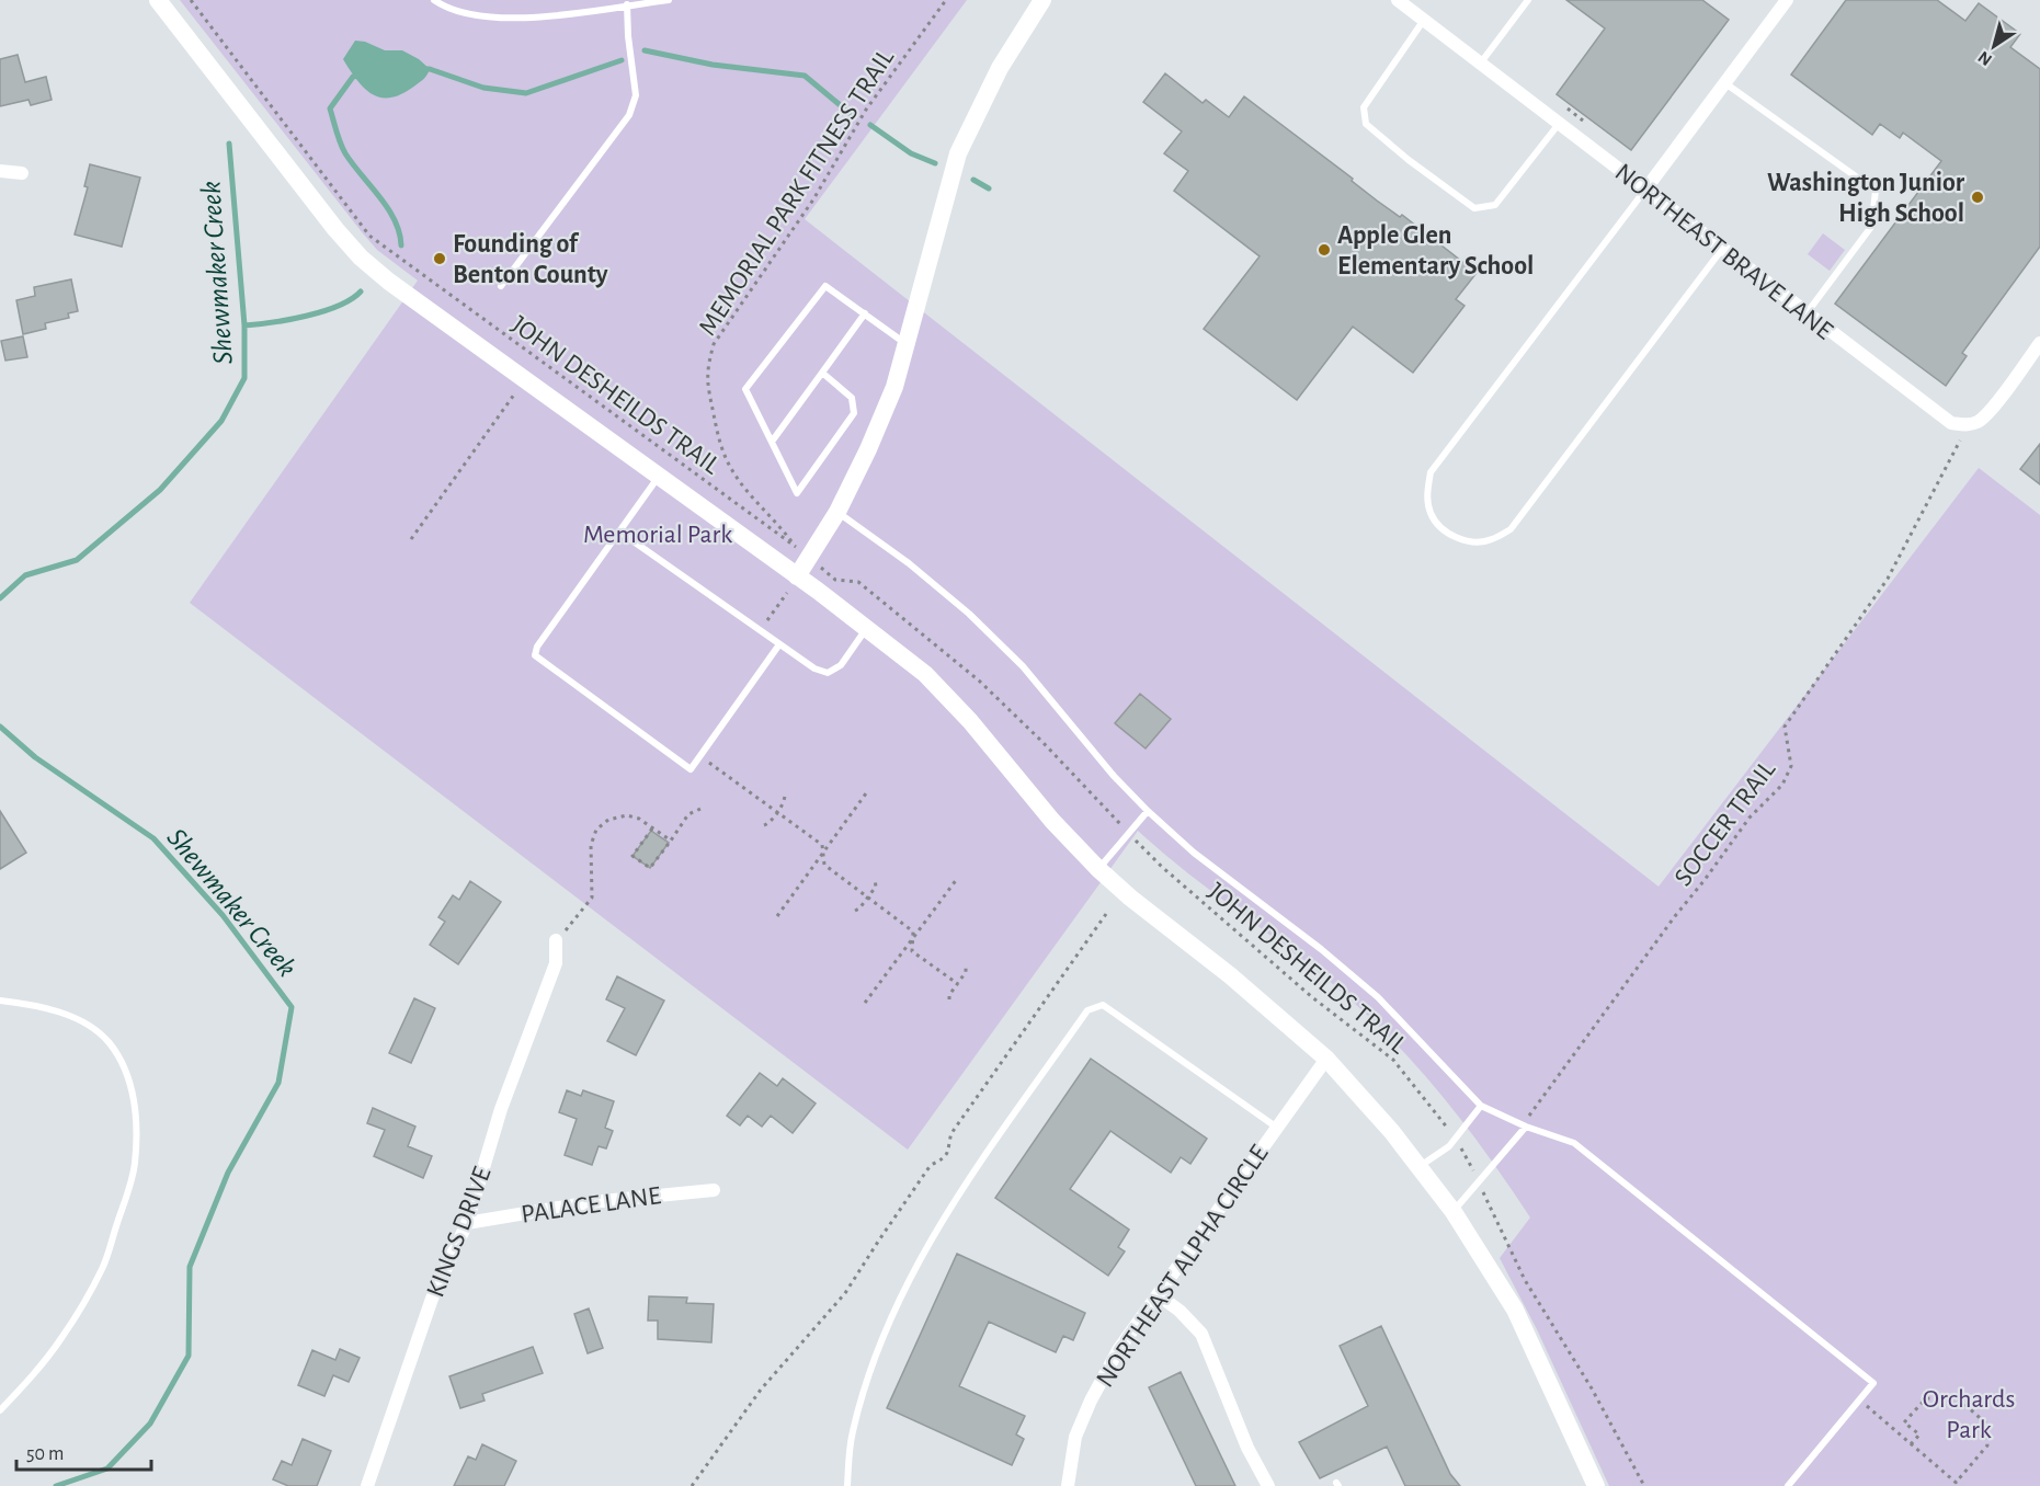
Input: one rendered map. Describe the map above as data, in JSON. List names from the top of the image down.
{
  "streets": {
    "street": [
      "NORTHEAST BRAVE LANE",
      "PALACE LANE",
      "KINGS DRIVE",
      "NORTHEAST ALPHA CIRCLE"
    ],
    "path": ["MEMORIAL PARK FITNESS TRAIL", "JOHN DESHEILDS TRAIL", "SOCCER TRAIL"]
  },
  "crossings": [
    ["MEMORIAL PARK FITNESS TRAIL", "JOHN DESHEILDS TRAIL"],
    ["NORTHEAST BRAVE LANE", "SOCCER TRAIL"],
    ["PALACE LANE", "KINGS DRIVE"]
  ],
  "water": ["Shewmaker Creek"],
  "parks": ["Memorial Park", "Orchards Park"],
  "places": ["Washington Junior High School", "Apple Glen Elementary School", "Founding of Benton County"],
  "scale_bar": "50 m",
  "north": "bottom left"
}
